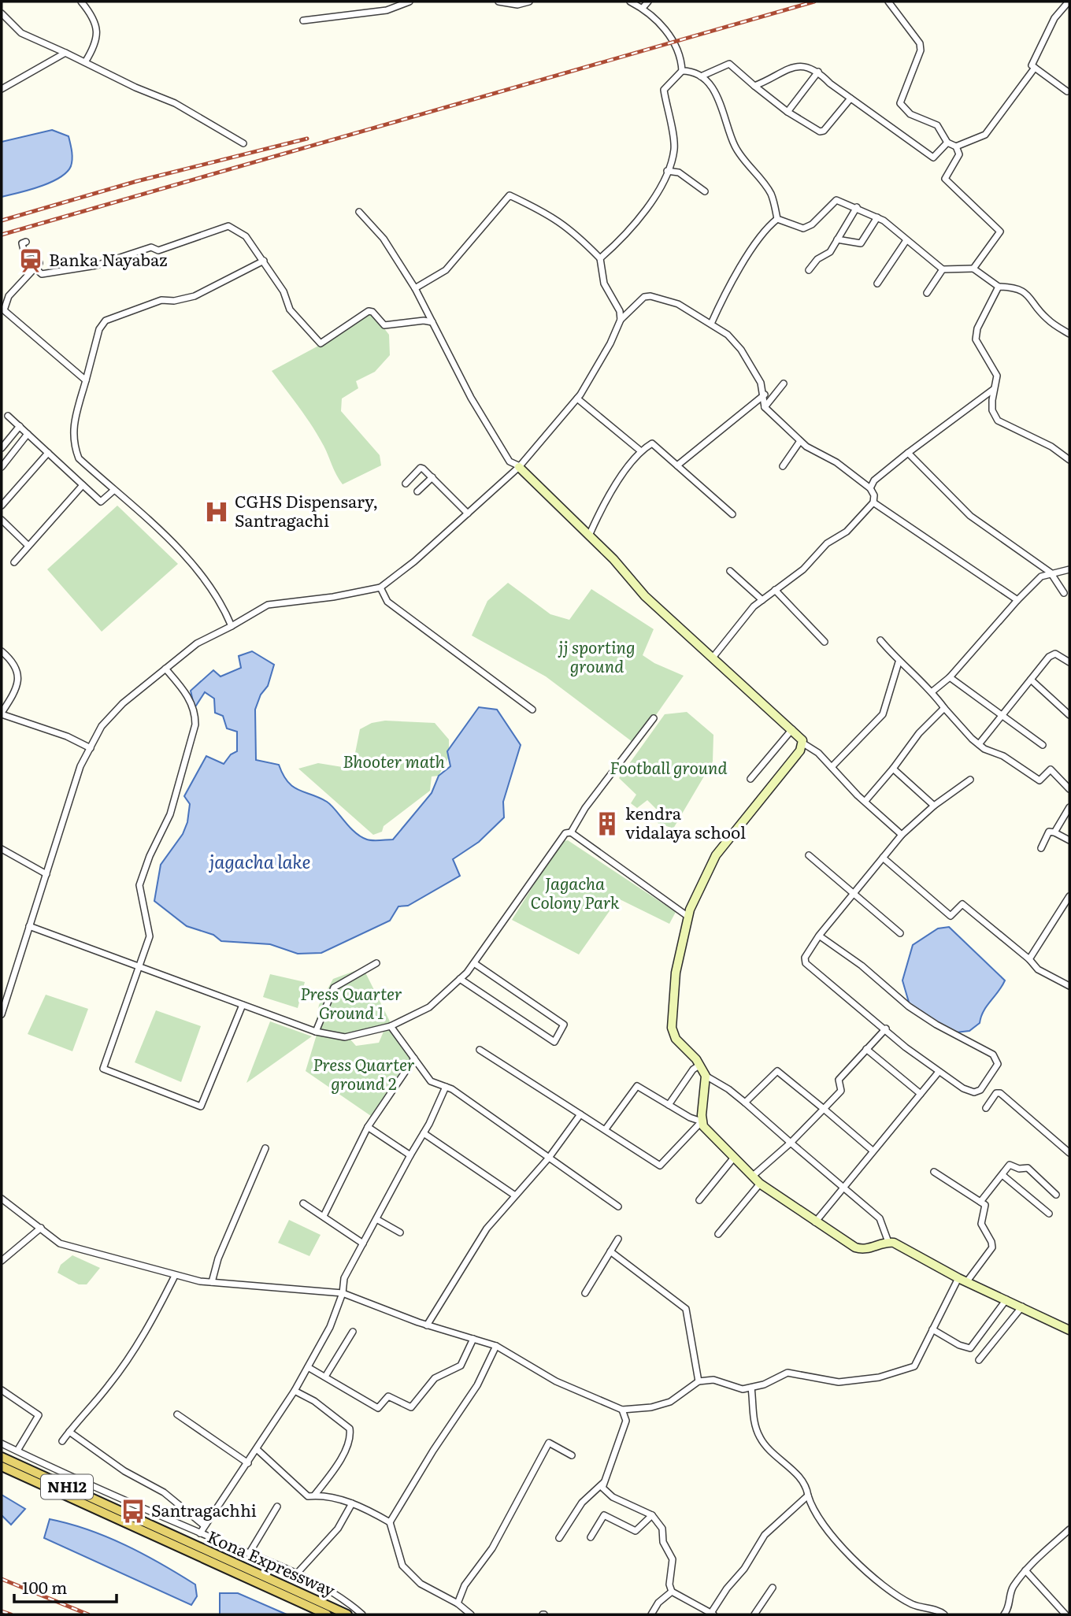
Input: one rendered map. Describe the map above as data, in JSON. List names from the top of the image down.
{
  "streets": {
    "highway": ["NH12", "Kona Expressway"]
  },
  "water": ["jagacha lake"],
  "parks": [
    "jj sporting ground",
    "Bhooter math",
    "Football ground",
    "Jagacha Colony Park",
    "Press Quarter Ground 1",
    "Press Quarter ground 2"
  ],
  "places": {
    "station": ["Banka Nayabaz"],
    "hospital": ["CGHS Dispensary, Santragachi"],
    "building": ["kendra vidalaya school"],
    "bus stop": ["Santragachhi"]
  },
  "scale_bar": "100 m"
}
